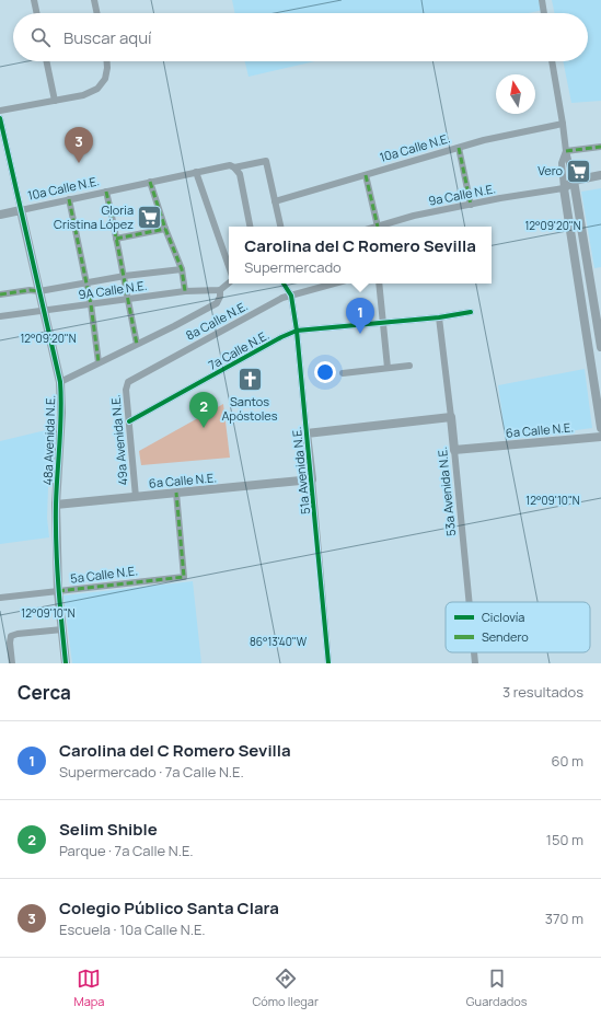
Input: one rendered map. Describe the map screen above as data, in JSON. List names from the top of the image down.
{
  "streets": {
    "street": [
      "10a Calle N.E.",
      "9a Calle N.E.",
      "9A Calle N.E.",
      "8a Calle N.E.",
      "7a Calle N.E.",
      "6a Calle N.E.",
      "48a Avenida N.E.",
      "49a Avenida N.E.",
      "51a Avenida N.E.",
      "53a Avenida N.E.",
      "5a Calle N.E."
    ]
  },
  "crossings": [
    ["10a Calle N.E.", "48a Avenida N.E."],
    ["9A Calle N.E.", "48a Avenida N.E."],
    ["8a Calle N.E.", "49a Avenida N.E."],
    ["8a Calle N.E.", "51a Avenida N.E."],
    ["7a Calle N.E.", "49a Avenida N.E."],
    ["7a Calle N.E.", "51a Avenida N.E."],
    ["7a Calle N.E.", "53a Avenida N.E."],
    ["6a Calle N.E.", "48a Avenida N.E."],
    ["6a Calle N.E.", "49a Avenida N.E."],
    ["6a Calle N.E.", "51a Avenida N.E."],
    ["6a Calle N.E.", "53a Avenida N.E."],
    ["6a Calle N.E.", "5a Calle N.E."],
    ["48a Avenida N.E.", "5a Calle N.E."]
  ],
  "places": {
    "supermarket": ["Vero", "Gloria Cristina López"],
    "church": ["Santos Apóstoles"]
  },
  "legend": ["Ciclovía", "Sendero"],
  "north": "top",
  "page": {
    "search": "Buscar aquí",
    "pins": ["3", "1", "2"],
    "popup": ["Carolina del C Romero Sevilla", "Supermercado"],
    "heading": ["Cerca", "3 resultados"],
    "list": [
      {
        "mark": "1",
        "name": "Carolina del C Romero Sevilla",
        "note": "Supermercado · 7a Calle N.E.",
        "value": "60 m"
      },
      {
        "mark": "2",
        "name": "Selim Shible",
        "note": "Parque · 7a Calle N.E.",
        "value": "150 m"
      },
      {
        "mark": "3",
        "name": "Colegio Público Santa Clara",
        "note": "Escuela · 10a Calle N.E.",
        "value": "370 m"
      }
    ],
    "nav": ["Mapa", "Cómo llegar", "Guardados"]
  },
  "coordinates": ["12°09'20\"N", "12°09'10\"N", "86°13'40\"W"]
}
